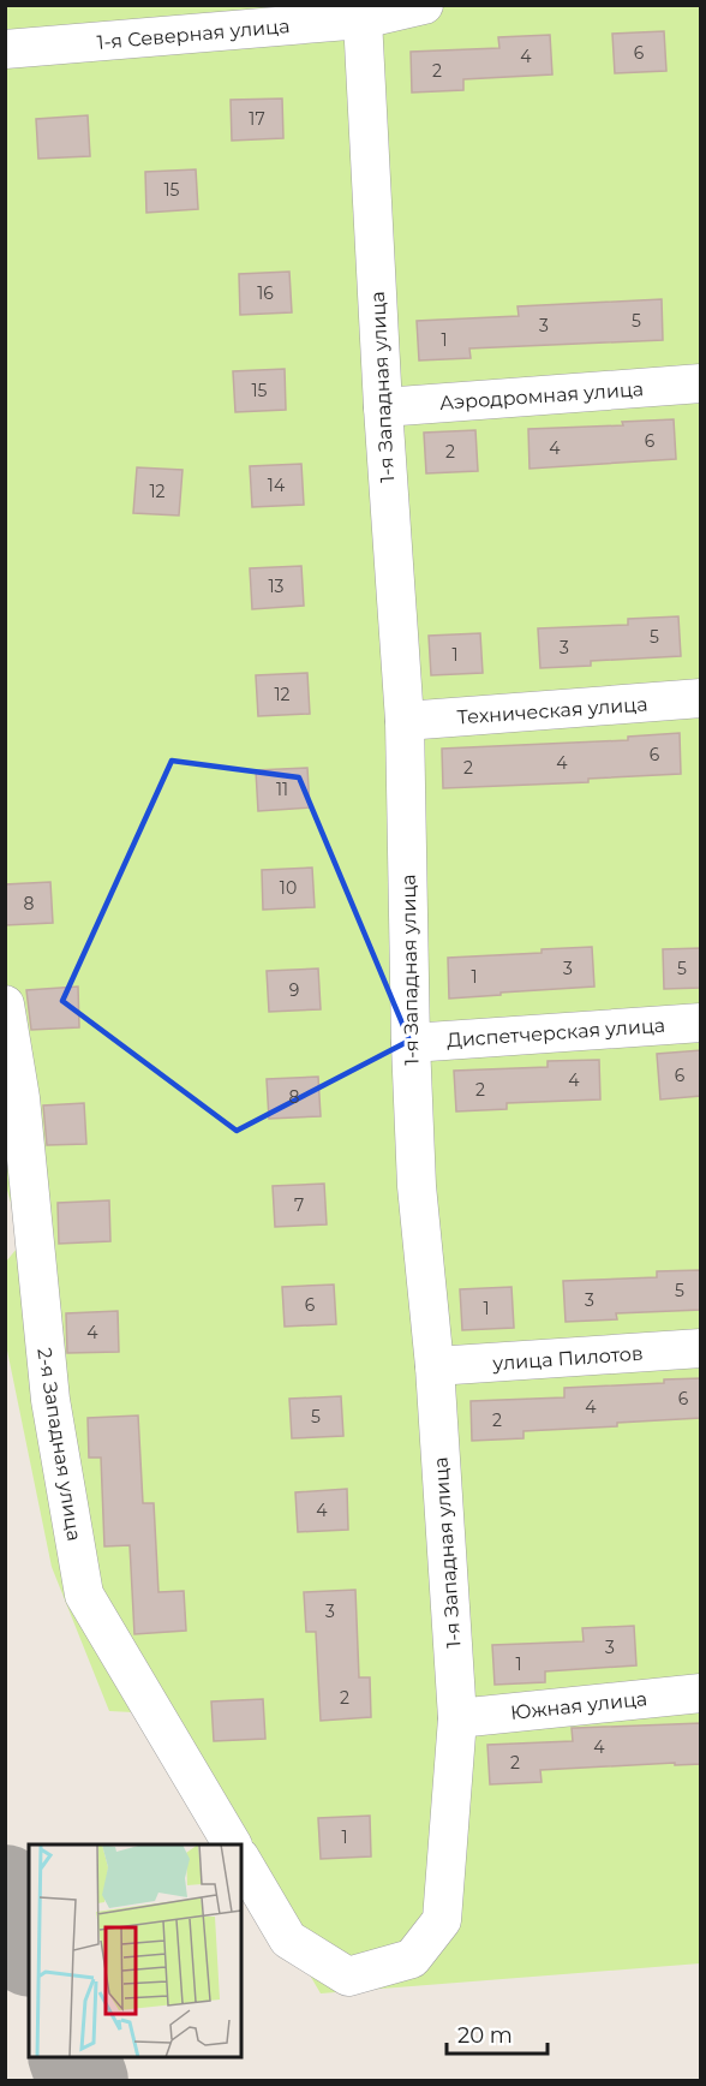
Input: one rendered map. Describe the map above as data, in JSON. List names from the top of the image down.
{
  "streets": {
    "street": [
      "1-я Северная улица",
      "1-я Западная улица",
      "Аэродромная улица",
      "Техническая улица",
      "Диспетчерская улица",
      "улица Пилотов",
      "2-я Западная улица",
      "Южная улица"
    ]
  },
  "crossings": [
    ["1-я Северная улица", "1-я Западная улица"],
    ["1-я Западная улица", "Аэродромная улица"],
    ["1-я Западная улица", "Техническая улица"],
    ["1-я Западная улица", "Диспетчерская улица"],
    ["1-я Западная улица", "улица Пилотов"],
    ["1-я Западная улица", "Южная улица"]
  ],
  "house_numbers": [
    "6",
    "4",
    "2",
    "17",
    "15",
    "16",
    "5",
    "3",
    "1",
    "15",
    "6",
    "4",
    "2",
    "14",
    "12",
    "13",
    "5",
    "3",
    "1",
    "12",
    "6",
    "4",
    "2",
    "11",
    "10",
    "8",
    "3",
    "5",
    "1",
    "9",
    "6",
    "4",
    "2",
    "8",
    "7",
    "5",
    "3",
    "6",
    "1",
    "4",
    "6",
    "4",
    "5",
    "2",
    "4",
    "3",
    "3",
    "1",
    "2",
    "4",
    "2",
    "1"
  ],
  "scale_bar": "20 m"
}
